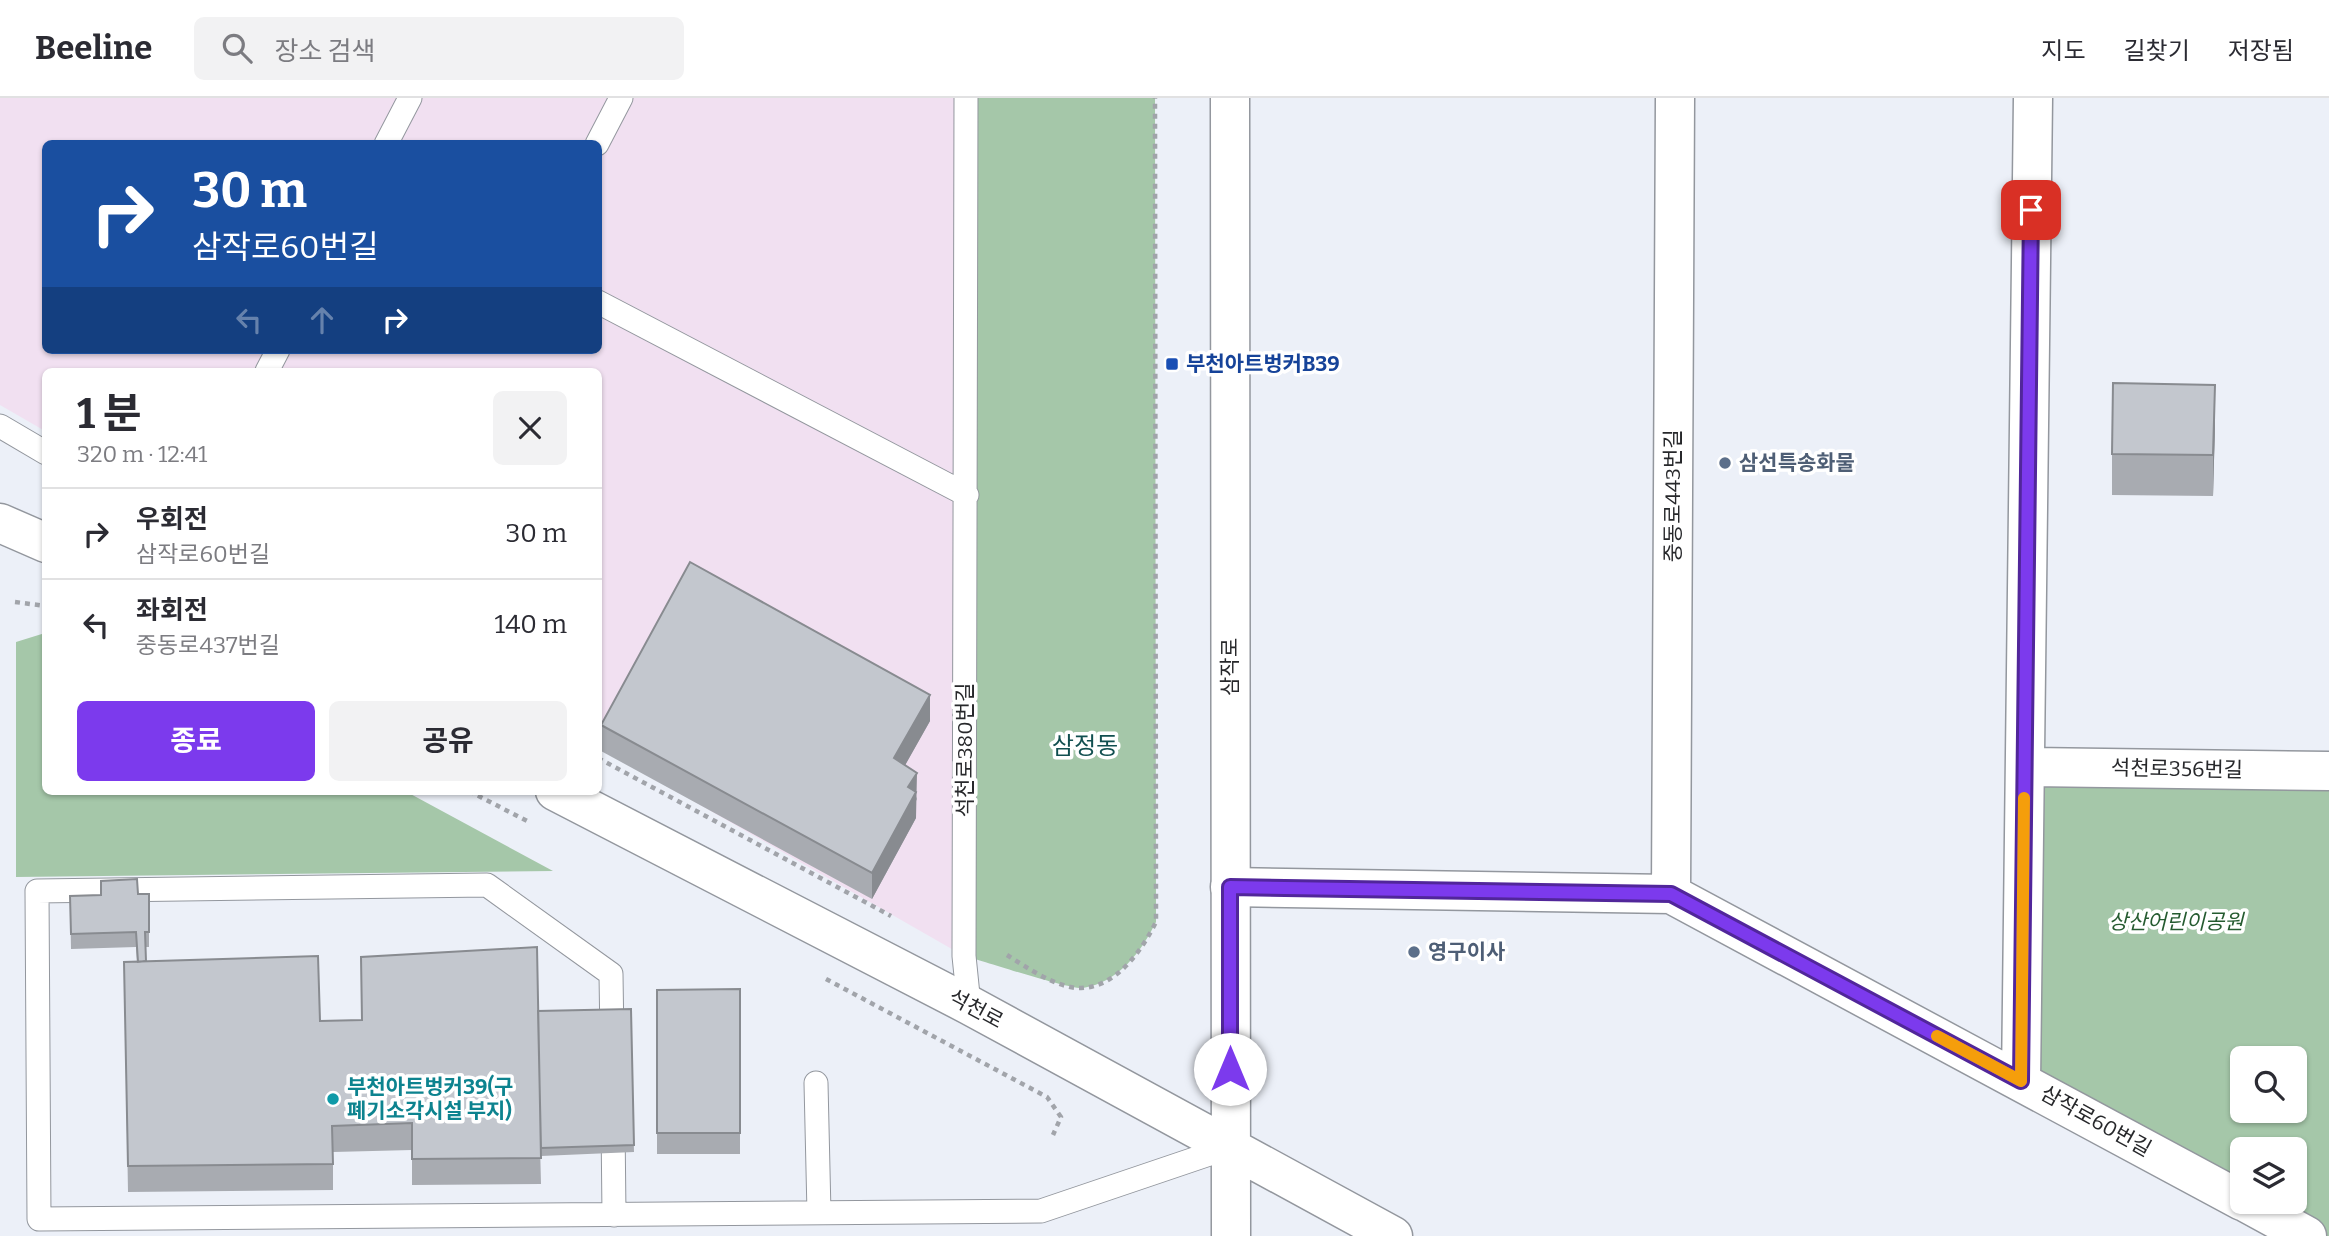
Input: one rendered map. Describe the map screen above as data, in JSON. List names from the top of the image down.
{
  "streets": {
    "street": [
      "중동로443번길",
      "삼작로",
      "석천로356번길",
      "석천로",
      "삼작로60번길"
    ],
    "lane": ["석천로380번길"]
  },
  "crossings": [
    ["중동로443번길", "삼작로60번길"],
    ["삼작로", "석천로"],
    ["삼작로", "삼작로60번길"],
    ["석천로380번길", "석천로"]
  ],
  "districts": ["삼정동"],
  "parks": ["상산어린이공원"],
  "places": {
    "transit": ["부천아트벙커B39"],
    "other": ["삼선특송화물", "영구이사", "부천아트벙커39(구 폐기소각시설 부지)"]
  },
  "page": {
    "header": "Beeline",
    "search": "장소 검색",
    "nav": ["지도", "길찾기", "저장됨"],
    "turn": ["30 m", "삼작로60번길"],
    "heading": ["1 분", "320 m · 12:41"],
    "list": [
      {
        "name": "우회전",
        "note": "삼작로60번길",
        "value": "30 m"
      },
      {
        "name": "좌회전",
        "note": "중동로437번길",
        "value": "140 m"
      }
    ],
    "buttons": ["종료", "공유"]
  }
}
